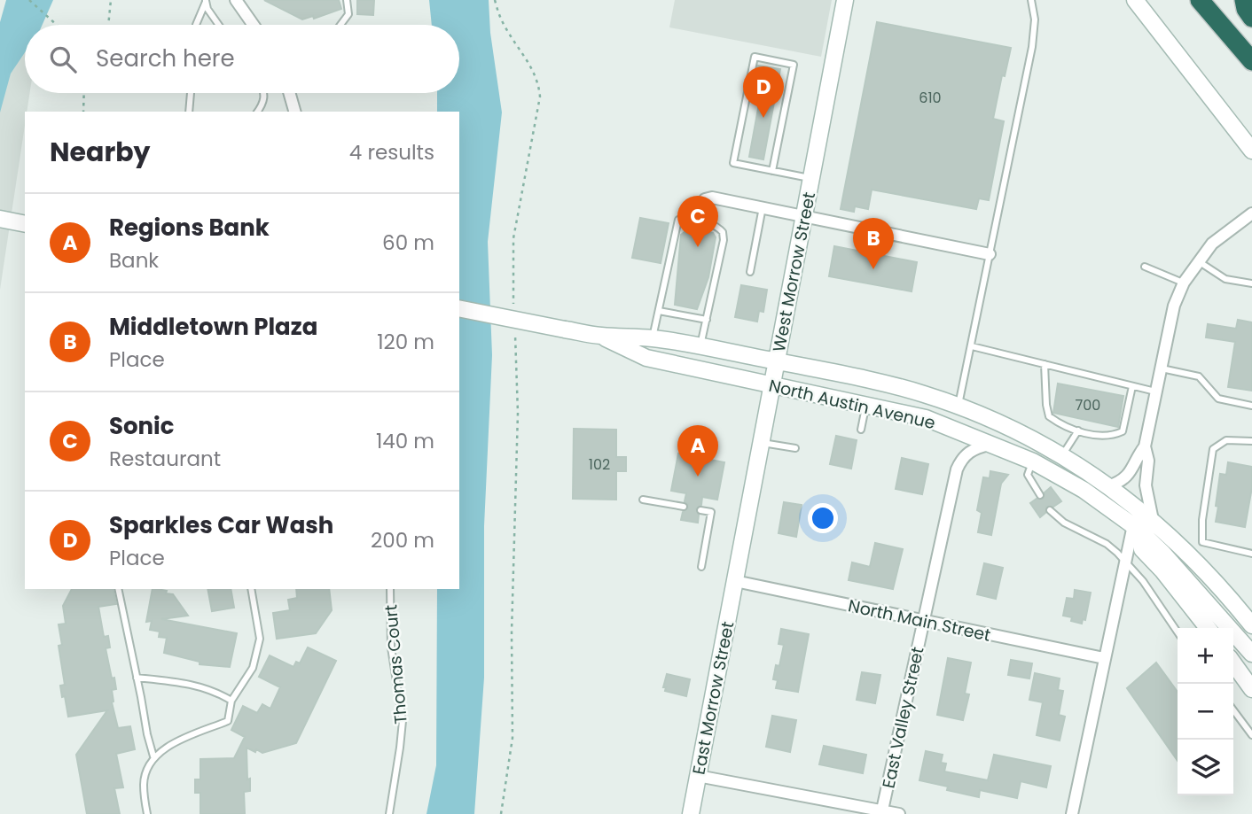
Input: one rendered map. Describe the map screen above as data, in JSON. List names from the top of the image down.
{
  "streets": {
    "main road": ["West Morrow Street", "North Austin Avenue", "East Morrow Street"],
    "street": ["North Main Street", "East Valley Street"],
    "lane": ["Thomas Court"]
  },
  "crossings": [
    ["West Morrow Street", "North Austin Avenue"],
    ["West Morrow Street", "North Main Street"],
    ["West Morrow Street", "East Morrow Street"],
    ["North Austin Avenue", "East Valley Street"],
    ["North Main Street", "East Morrow Street"],
    ["North Main Street", "East Valley Street"]
  ],
  "house_numbers": ["610", "700", "102"],
  "page": {
    "search": "Search here",
    "pins": [
      "D",
      "C",
      "B",
      "A"
    ],
    "heading": ["Nearby", "4 results"],
    "list": [
      {
        "mark": "A",
        "name": "Regions Bank",
        "note": "Bank",
        "value": "60 m"
      },
      {
        "mark": "B",
        "name": "Middletown Plaza",
        "note": "Place",
        "value": "120 m"
      },
      {
        "mark": "C",
        "name": "Sonic",
        "note": "Restaurant",
        "value": "140 m"
      },
      {
        "mark": "D",
        "name": "Sparkles Car Wash",
        "note": "Place",
        "value": "200 m"
      }
    ],
    "map_buttons": ["+", "−"]
  }
}
